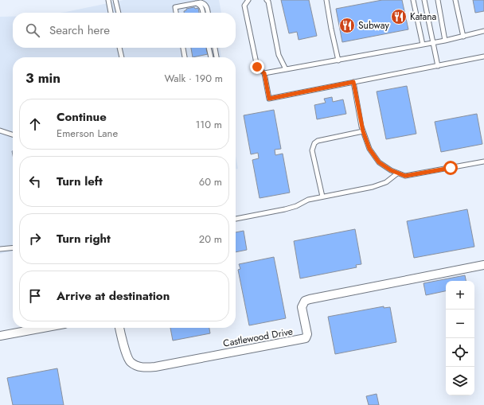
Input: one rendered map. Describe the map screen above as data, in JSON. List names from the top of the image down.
{
  "streets": {
    "street": ["Castlewood Drive"]
  },
  "places": {
    "restaurant": ["Katana", "Subway"]
  },
  "page": {
    "search": "Search here",
    "heading": ["3 min", "Walk · 190 m"],
    "list": [
      ["Continue", "Emerson Lane", "110 m"],
      ["Turn left", "60 m"],
      ["Turn right", "20 m"],
      "Arrive at destination"
    ],
    "map_buttons": ["+", "−"]
  }
}
